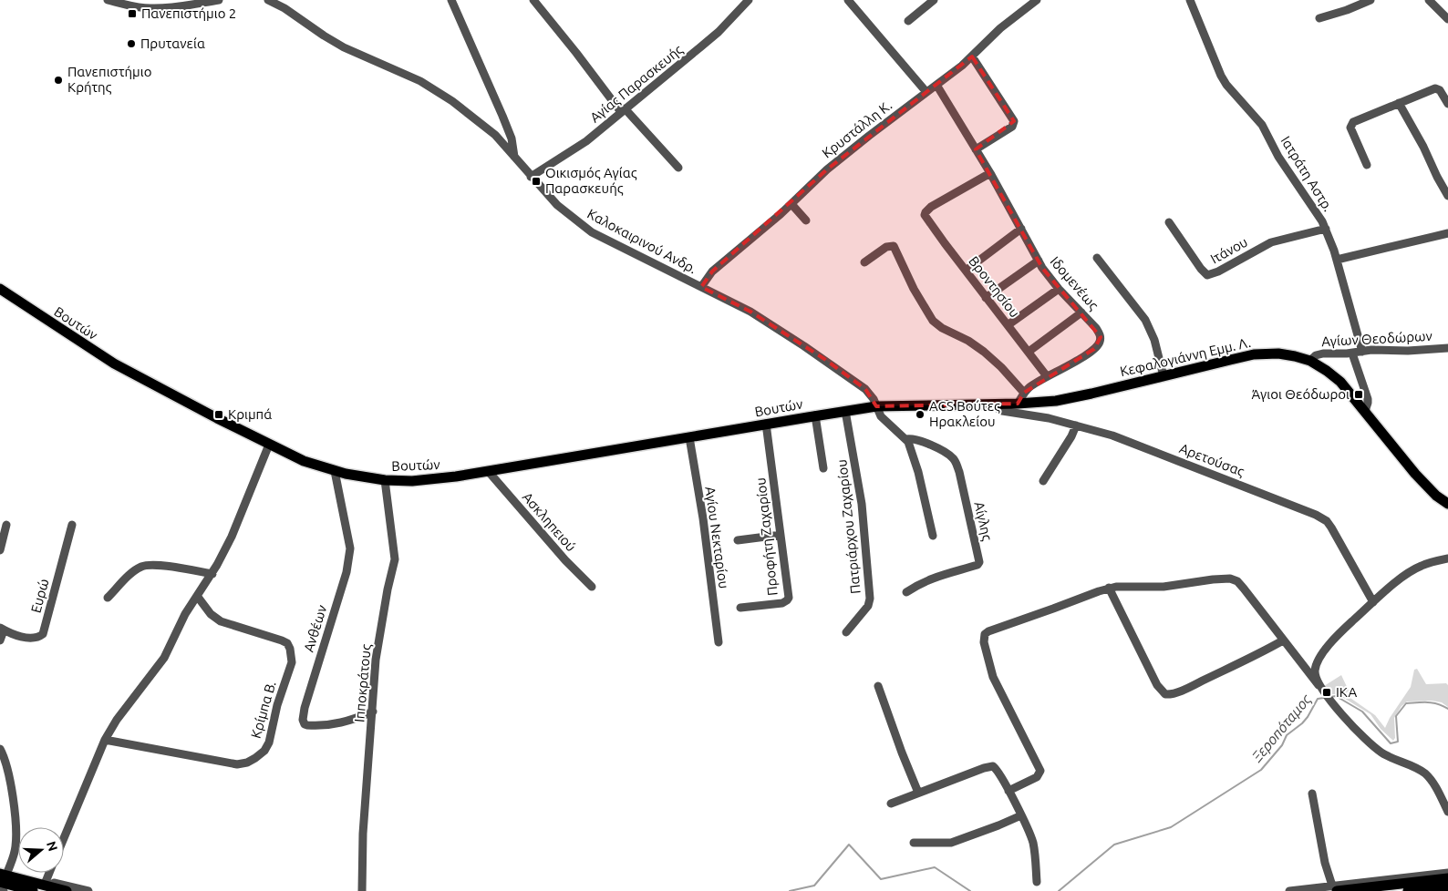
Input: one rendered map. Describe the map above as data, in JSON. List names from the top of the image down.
{
  "streets": {
    "main road": ["Βουτών", "Κεφαλογιάννη Εμμ. Λ."],
    "street": [
      "Αγίας Παρασκευής",
      "Κρυστάλλη Κ.",
      "Ιατράτη Αστρ.",
      "Καλοκαιρινού Ανδρ.",
      "Ιτάνου",
      "Ιδομενέως",
      "Βροντησίου",
      "Αγίων Θεοδώρων",
      "Αρετούσας",
      "Αίγλης",
      "Ασκληπειού",
      "Πατριάρχου Ζαχαρίου",
      "Προφήτη Ζαχαρίου",
      "Αγίου Νεκταρίου",
      "Ευρώ",
      "Ανθέων",
      "Ιπποκράτους",
      "Κρίμπα Β."
    ]
  },
  "crossings": [
    ["Αγίας Παρασκευής", "Καλοκαιρινού Ανδρ."],
    ["Κρυστάλλη Κ.", "Καλοκαιρινού Ανδρ."],
    ["Κρυστάλλη Κ.", "Ιδομενέως"],
    ["Ιατράτη Αστρ.", "Ιτάνου"],
    ["Ιατράτη Αστρ.", "Αγίων Θεοδώρων"],
    ["Καλοκαιρινού Ανδρ.", "Βουτών"],
    ["Καλοκαιρινού Ανδρ.", "Αίγλης"],
    ["Ιδομενέως", "Βροντησίου"],
    ["Ιδομενέως", "Κεφαλογιάννη Εμμ. Λ."],
    ["Βουτών", "Κεφαλογιάννη Εμμ. Λ."],
    ["Βουτών", "Ασκληπειού"],
    ["Βουτών", "Πατριάρχου Ζαχαρίου"],
    ["Βουτών", "Προφήτη Ζαχαρίου"],
    ["Βουτών", "Αγίου Νεκταρίου"],
    ["Βουτών", "Ανθέων"],
    ["Βουτών", "Ιπποκράτους"],
    ["Αγίων Θεοδώρων", "Κεφαλογιάννη Εμμ. Λ."],
    ["Κεφαλογιάννη Εμμ. Λ.", "Αρετούσας"],
    ["Ανθέων", "Ιπποκράτους"]
  ],
  "water": ["Ξεροπόταμος"],
  "places": {
    "transit": [
      "Πανεπιστήμιο 2",
      "Οικισμός Αγίας Παρασκευής",
      "Άγιοι Θεόδωροι",
      "Κριμπά",
      "IKA"
    ],
    "other": ["Πρυτανεία", "Πανεπιστήμιο Κρήτης", "ACS Βούτες Ηρακλείου"]
  },
  "north": "right"
}
